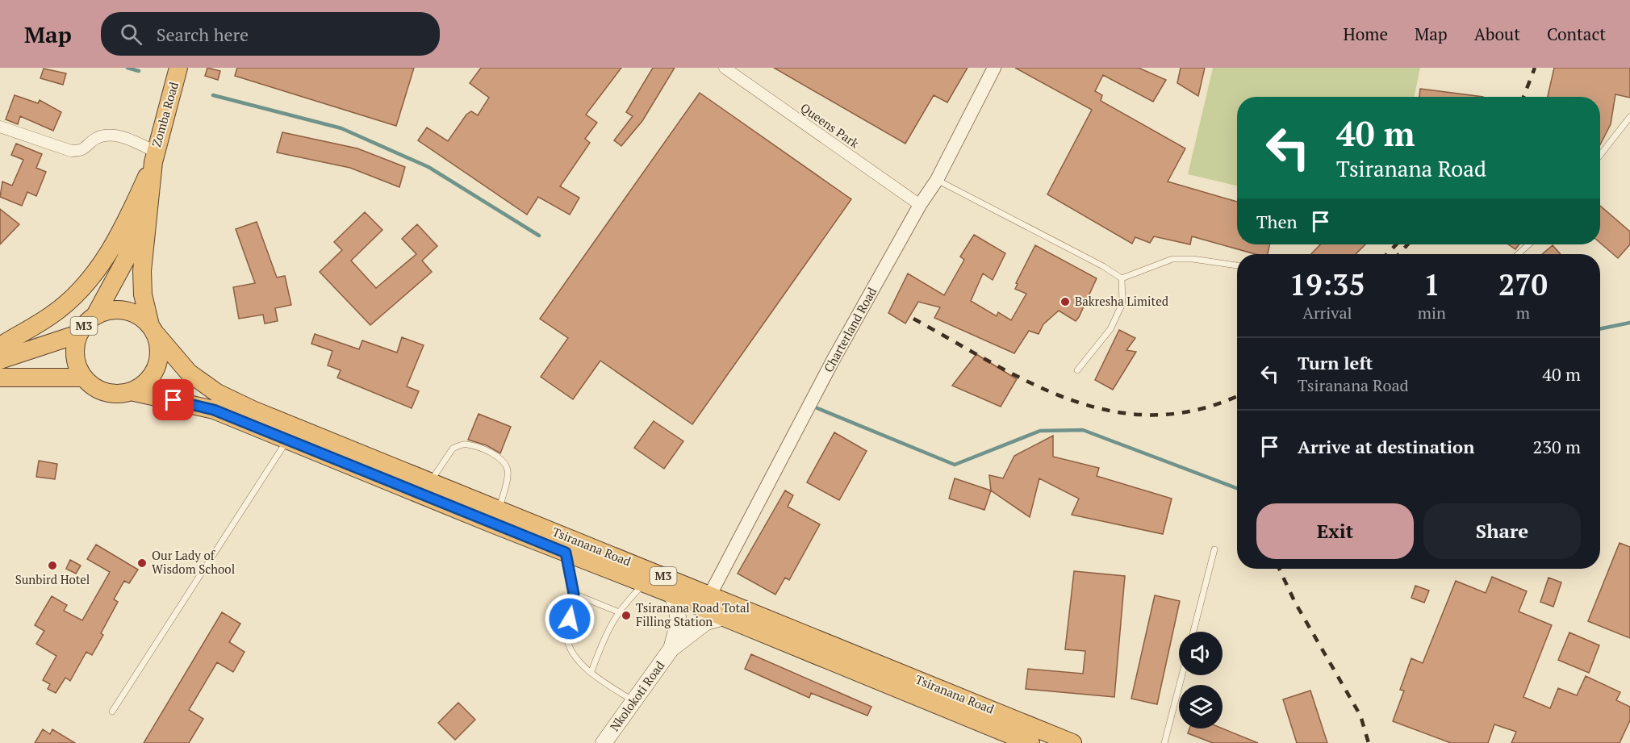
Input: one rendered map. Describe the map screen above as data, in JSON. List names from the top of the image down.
{
  "streets": {
    "highway": ["Zomba Road", "M3", "Tsiranana Road"],
    "main road": ["Nkolokoti Road"],
    "street": ["Queens Park", "Charterland Road"]
  },
  "crossings": [
    ["Zomba Road", "M3"],
    ["Queens Park", "Charterland Road"],
    ["M3", "Tsiranana Road"],
    ["Charterland Road", "Tsiranana Road"],
    ["Tsiranana Road", "Nkolokoti Road"]
  ],
  "places": [
    "Bakresha Limited",
    "Our Lady of Wisdom School",
    "Sunbird Hotel",
    "Tsiranana Road Total Filling Station"
  ],
  "page": {
    "header": "Map",
    "search": "Search here",
    "nav": [
      "Home",
      "Map",
      "About",
      "Contact"
    ],
    "turn": ["40 m", "Tsiranana Road"],
    "then": "Then",
    "eta": [
      "19:35",
      "Arrival",
      "1",
      "min",
      "270",
      "m"
    ],
    "list": [
      {
        "name": "Turn left",
        "note": "Tsiranana Road",
        "value": "40 m"
      },
      {
        "name": "Arrive at destination",
        "value": "230 m"
      }
    ],
    "buttons": ["Exit", "Share"]
  }
}
